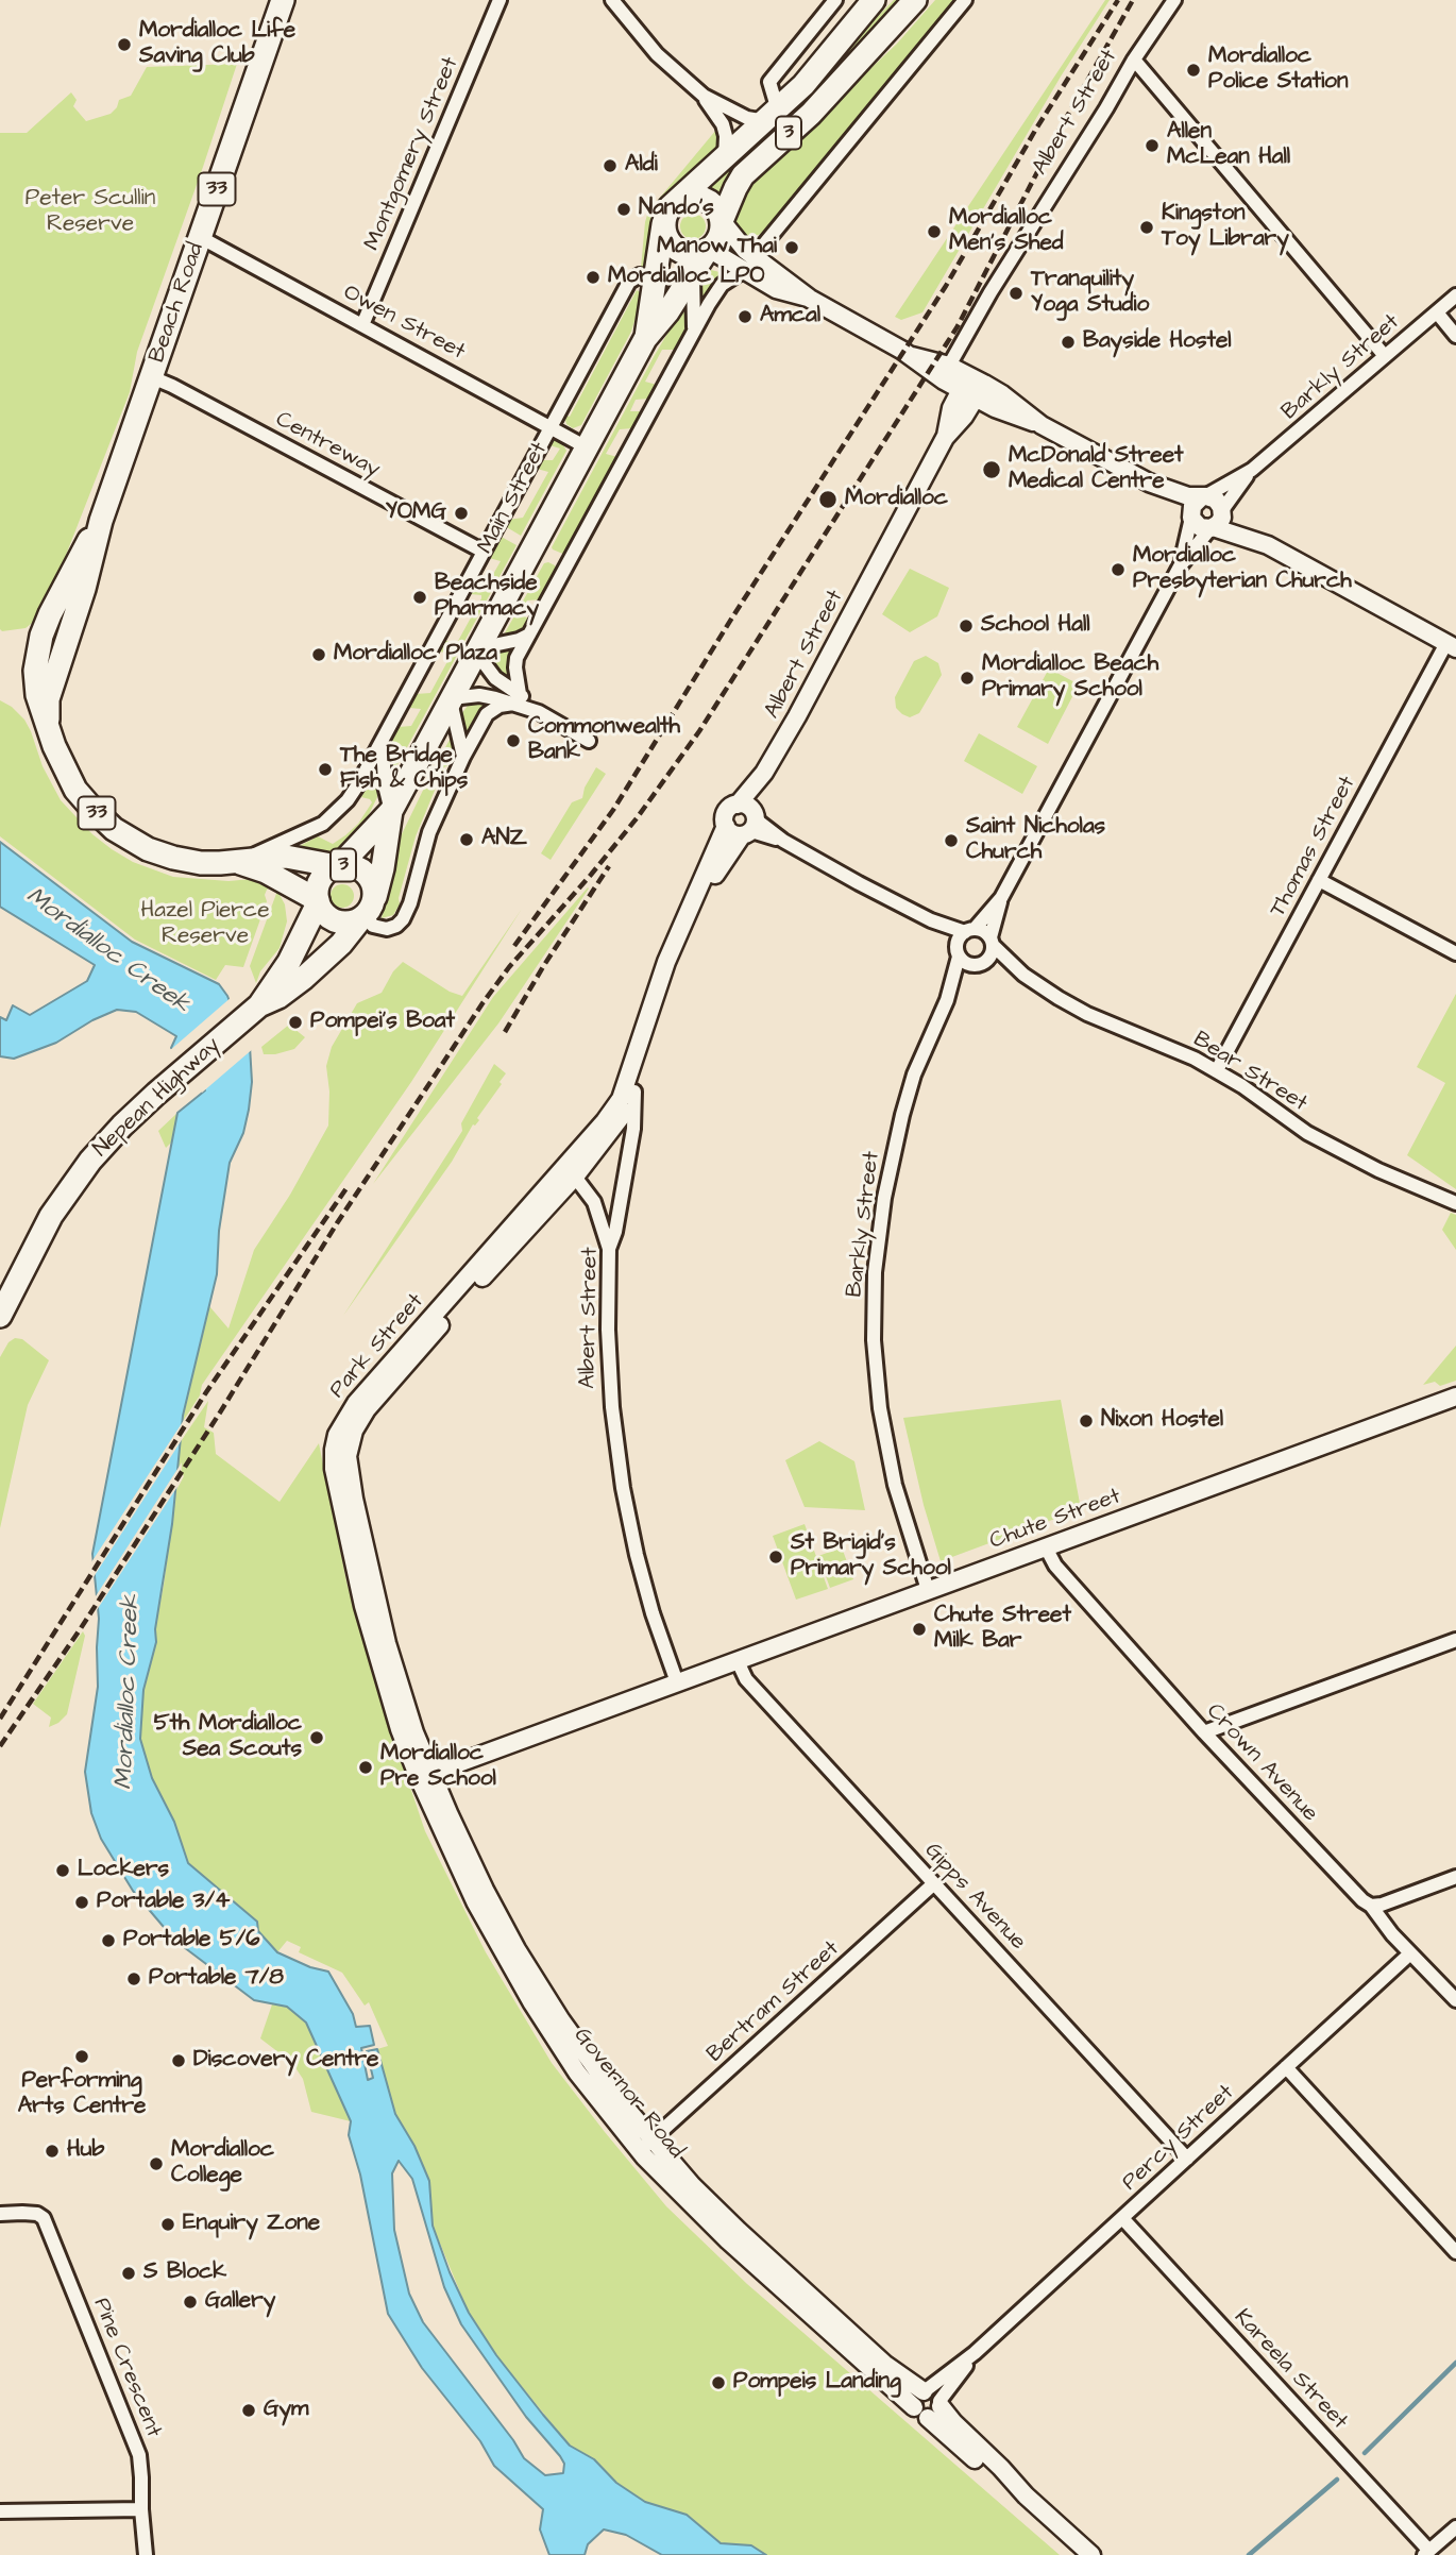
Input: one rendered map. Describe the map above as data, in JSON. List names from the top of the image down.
{
  "streets": {
    "main road": [
      "3",
      "33",
      "Beach Road",
      "Main Street",
      "Nepean Highway"
    ],
    "street": [
      "Albert Street",
      "Montgomery Street",
      "Owen Street",
      "Barkly Street",
      "Centreway",
      "Thomas Street",
      "Bear Street",
      "Park Street",
      "Chute Street",
      "Crown Avenue",
      "Gipps Avenue",
      "Bertram Street",
      "Governor Road",
      "Percy Street",
      "Pine Crescent",
      "Kareela Street"
    ]
  },
  "crossings": [
    ["Albert Street", "Park Street"],
    ["Albert Street", "Chute Street"],
    ["3", "Beach Road"],
    ["3", "Main Street"],
    ["3", "Nepean Highway"],
    ["Montgomery Street", "Owen Street"],
    ["Beach Road", "Owen Street"],
    ["Beach Road", "Centreway"],
    ["Beach Road", "Main Street"],
    ["Owen Street", "Main Street"],
    ["Barkly Street", "Bear Street"],
    ["Barkly Street", "Chute Street"],
    ["Centreway", "Main Street"],
    ["Main Street", "Nepean Highway"],
    ["Thomas Street", "Bear Street"],
    ["Park Street", "Chute Street"],
    ["Park Street", "Governor Road"],
    ["Chute Street", "Crown Avenue"],
    ["Chute Street", "Gipps Avenue"],
    ["Chute Street", "Governor Road"],
    ["Crown Avenue", "Percy Street"],
    ["Gipps Avenue", "Bertram Street"],
    ["Gipps Avenue", "Percy Street"],
    ["Bertram Street", "Governor Road"],
    ["Governor Road", "Percy Street"],
    ["Percy Street", "Kareela Street"]
  ],
  "water": ["Mordialloc Creek"],
  "parks": ["Peter Scullin Reserve", "Hazel Pierce Reserve"],
  "places": [
    "Mordialloc Life Saving Club",
    "Mordialloc Police Station",
    "Allen McLean Hall",
    "Aldi",
    "Nando's",
    "Kingston Toy Library",
    "Mordialloc Men's Shed",
    "Manow Thai",
    "Mordialloc LPO",
    "Tranquility Yoga Studio",
    "Amcal",
    "Bayside Hostel",
    "McDonald Street Medical Centre",
    "Mordialloc",
    "YOMG",
    "Mordialloc Presbyterian Church",
    "Beachside Pharmacy",
    "School Hall",
    "Mordialloc Plaza",
    "Mordialloc Beach Primary School",
    "Commonwealth Bank",
    "The Bridge Fish & Chips",
    "ANZ",
    "Saint Nicholas Church",
    "Pompei’s Boat",
    "Nixon Hostel",
    "St Brigid's Primary School",
    "Chute Street Milk Bar",
    "5th Mordialloc Sea Scouts",
    "Mordialloc Pre School",
    "Lockers",
    "Portable 3/4",
    "Portable 5/6",
    "Portable 7/8",
    "Performing Arts Centre",
    "Discovery Centre",
    "Hub",
    "Mordialloc College",
    "Enquiry Zone",
    "S Block",
    "Gallery",
    "Pompeis Landing",
    "Gym"
  ]
}
